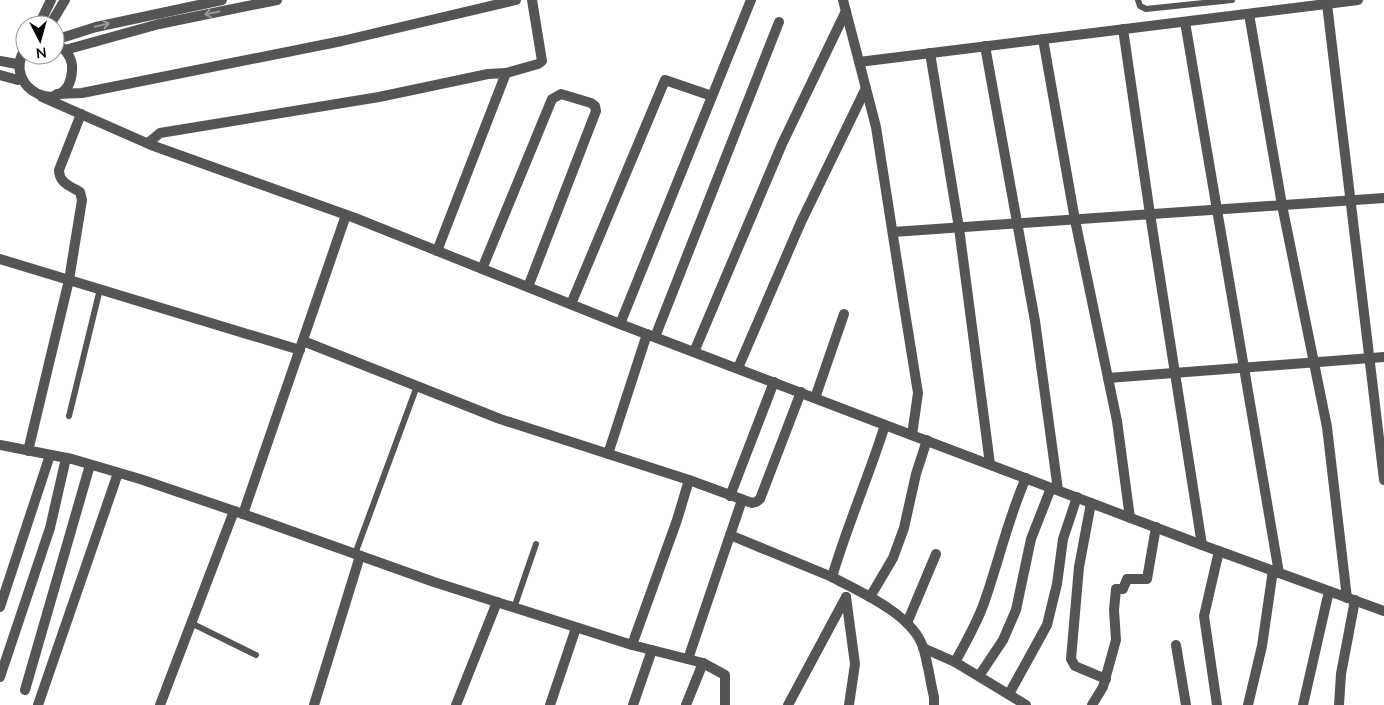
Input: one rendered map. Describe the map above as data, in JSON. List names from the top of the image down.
{
  "north": "bottom"
}
